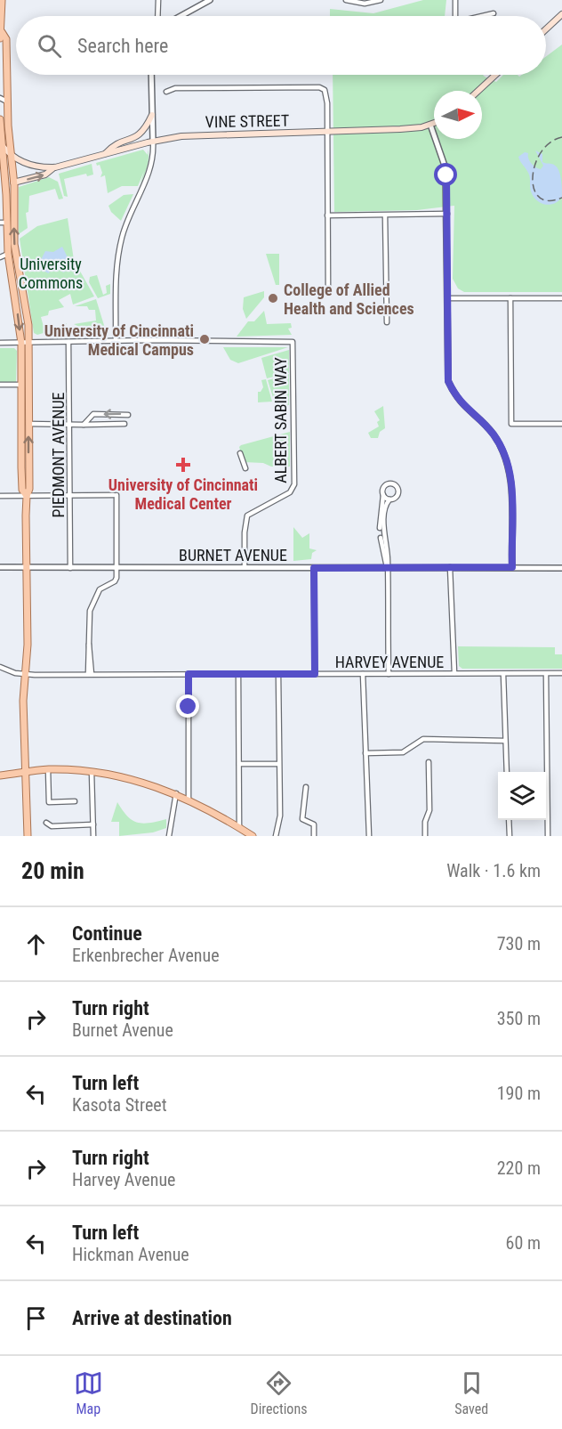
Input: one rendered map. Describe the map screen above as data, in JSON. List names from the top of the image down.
{
  "streets": {
    "main road": ["VINE STREET"],
    "street": [
      "ALBERT SABIN WAY",
      "PIEDMONT AVENUE",
      "BURNET AVENUE",
      "HARVEY AVENUE"
    ]
  },
  "crossings": [
    ["ALBERT SABIN WAY", "BURNET AVENUE"],
    ["PIEDMONT AVENUE", "BURNET AVENUE"]
  ],
  "parks": ["University Commons"],
  "places": {
    "other": ["College of Allied Health and Sciences", "University of Cincinnati Medical Campus"],
    "health": ["University of Cincinnati Medical Center"]
  },
  "north": "right",
  "page": {
    "search": "Search here",
    "heading": ["20 min", "Walk · 1.6 km"],
    "list": [
      ["Continue", "Erkenbrecher Avenue", "730 m"],
      ["Turn right", "Burnet Avenue", "350 m"],
      ["Turn left", "Kasota Street", "190 m"],
      ["Turn right", "Harvey Avenue", "220 m"],
      ["Turn left", "Hickman Avenue", "60 m"],
      "Arrive at destination"
    ],
    "nav": ["Map", "Directions", "Saved"]
  }
}
